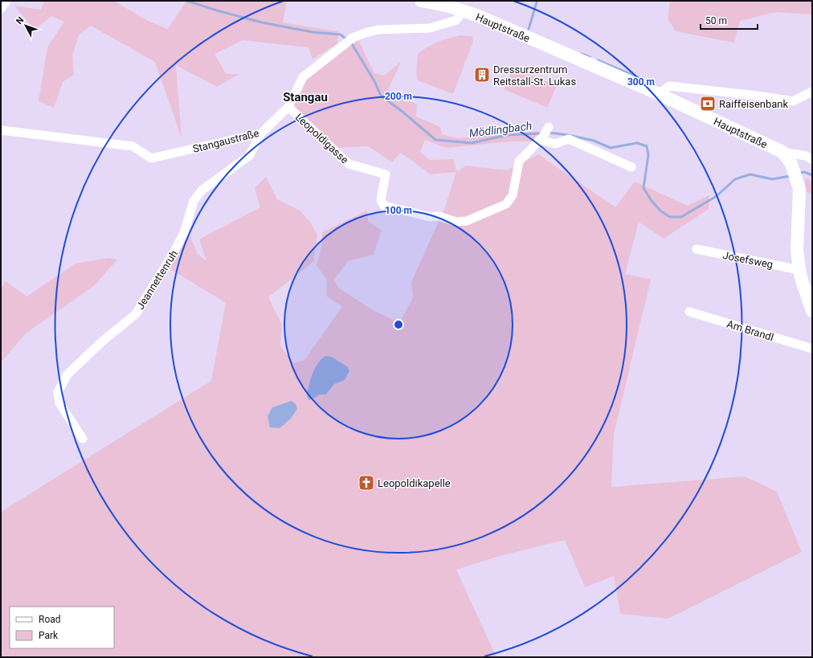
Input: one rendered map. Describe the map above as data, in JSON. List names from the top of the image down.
{
  "streets": {
    "main road": ["Hauptstraße"],
    "street": [
      "Leopoldigasse",
      "Stangaustraße",
      "Josefsweg",
      "Jeannettenruh",
      "Am Brandl"
    ]
  },
  "crossings": [
    ["Hauptstraße", "Stangaustraße"],
    ["Hauptstraße", "Josefsweg"],
    ["Leopoldigasse", "Stangaustraße"],
    ["Stangaustraße", "Jeannettenruh"]
  ],
  "districts": ["Stangau"],
  "water": ["Mödlingbach"],
  "places": {
    "building": ["Dressurzentrum Reitstall-St. Lukas"],
    "bank": ["Raiffeisenbank"],
    "church": ["Leopoldikapelle"]
  },
  "legend": ["Road", "Park"],
  "scale_bar": "50 m",
  "north": "top left",
  "rings": ["300 m", "200 m", "100 m"]
}
